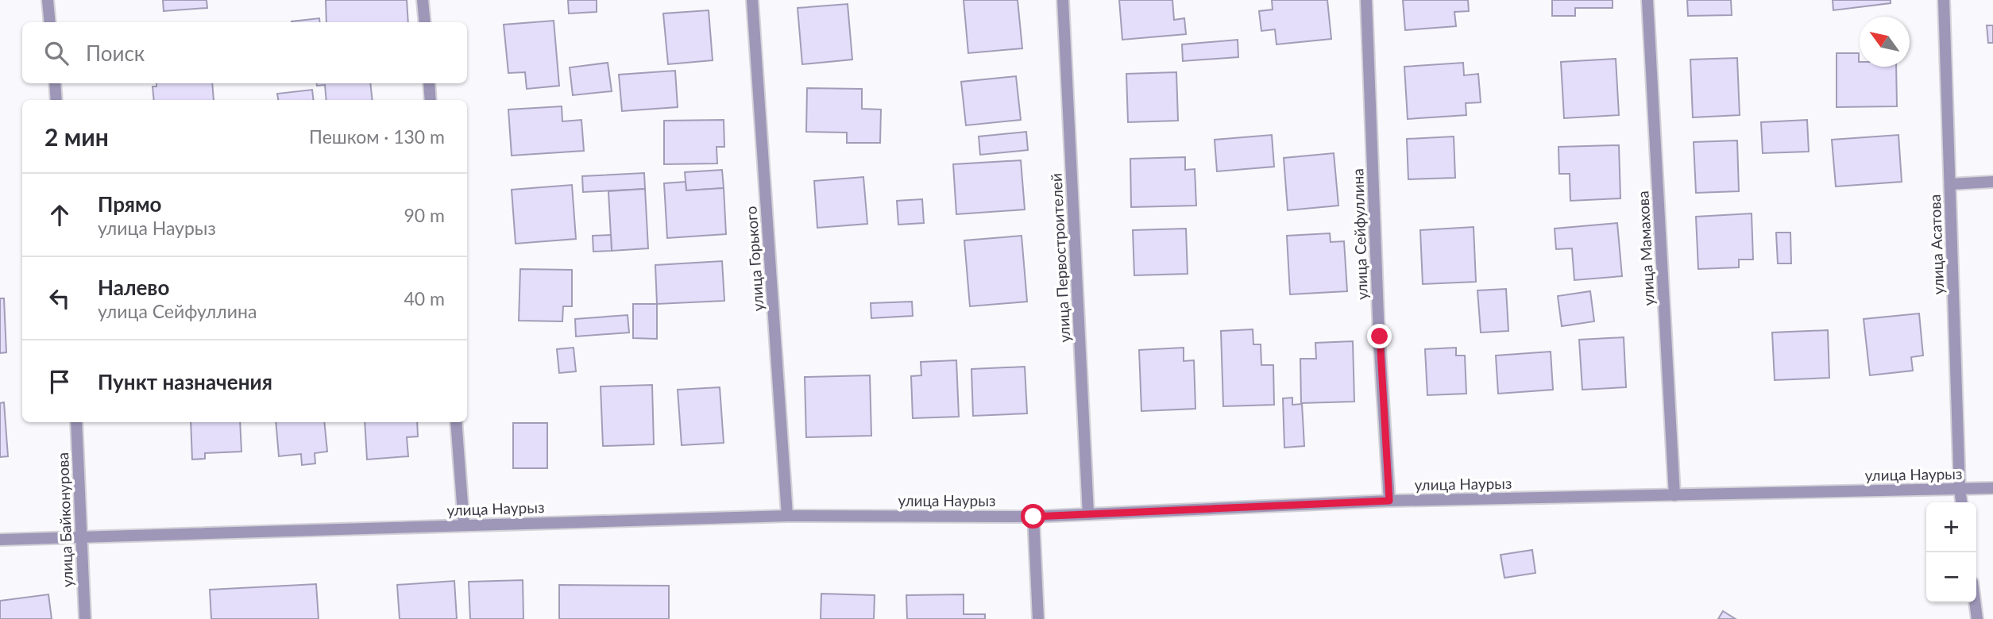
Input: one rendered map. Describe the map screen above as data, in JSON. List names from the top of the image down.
{
  "streets": {
    "street": [
      "улица Сейфуллина",
      "улица Асатова",
      "улица Мамахова",
      "улица Первостроителей",
      "улица Горького",
      "улица Наурыз",
      "улица Байконурова"
    ]
  },
  "crossings": [
    ["улица Сейфуллина", "улица Наурыз"],
    ["улица Асатова", "улица Наурыз"],
    ["улица Мамахова", "улица Наурыз"],
    ["улица Первостроителей", "улица Наурыз"],
    ["улица Горького", "улица Наурыз"],
    ["улица Наурыз", "улица Байконурова"]
  ],
  "north": "top left",
  "page": {
    "search": "Поиск",
    "heading": ["2 мин", "Пешком · 130 m"],
    "list": [
      ["Прямо", "улица Наурыз", "90 m"],
      ["Налево", "улица Сейфуллина", "40 m"],
      "Пункт назначения"
    ],
    "map_buttons": ["+", "−"]
  }
}
